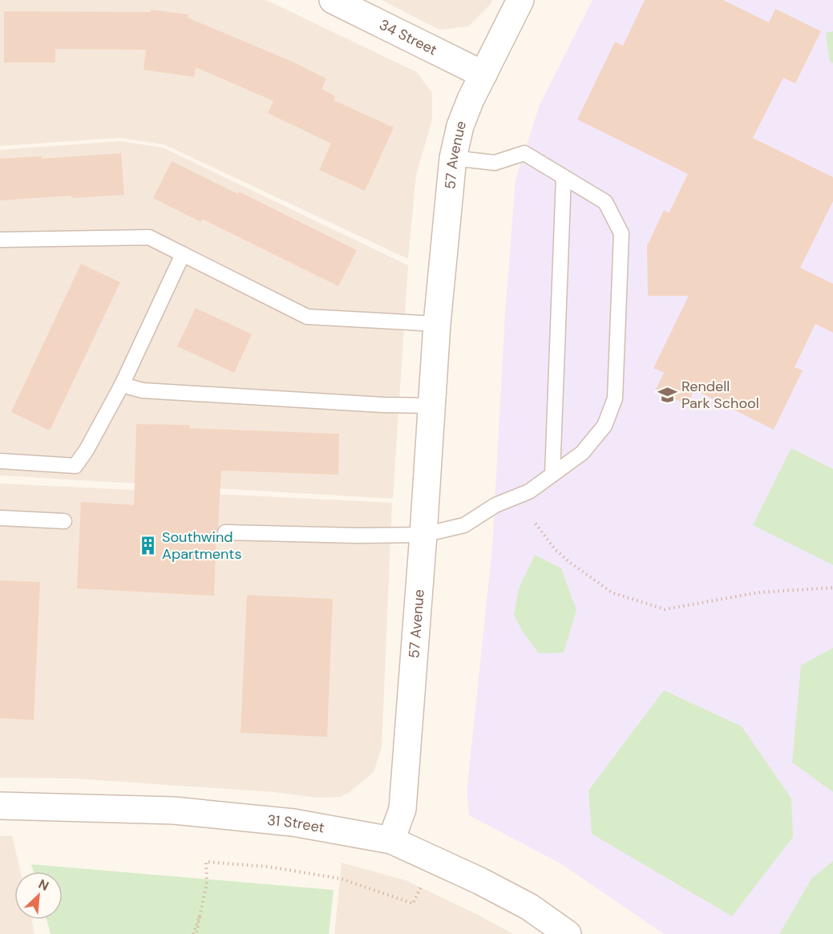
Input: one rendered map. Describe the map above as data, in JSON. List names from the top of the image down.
{
  "streets": {
    "street": ["34 Street", "57 Avenue", "31 Street"]
  },
  "crossings": [
    ["34 Street", "57 Avenue"],
    ["57 Avenue", "31 Street"]
  ],
  "places": {
    "school or university": ["Rendell Park School"],
    "building": ["Southwind Apartments"]
  },
  "north": "top right"
}
